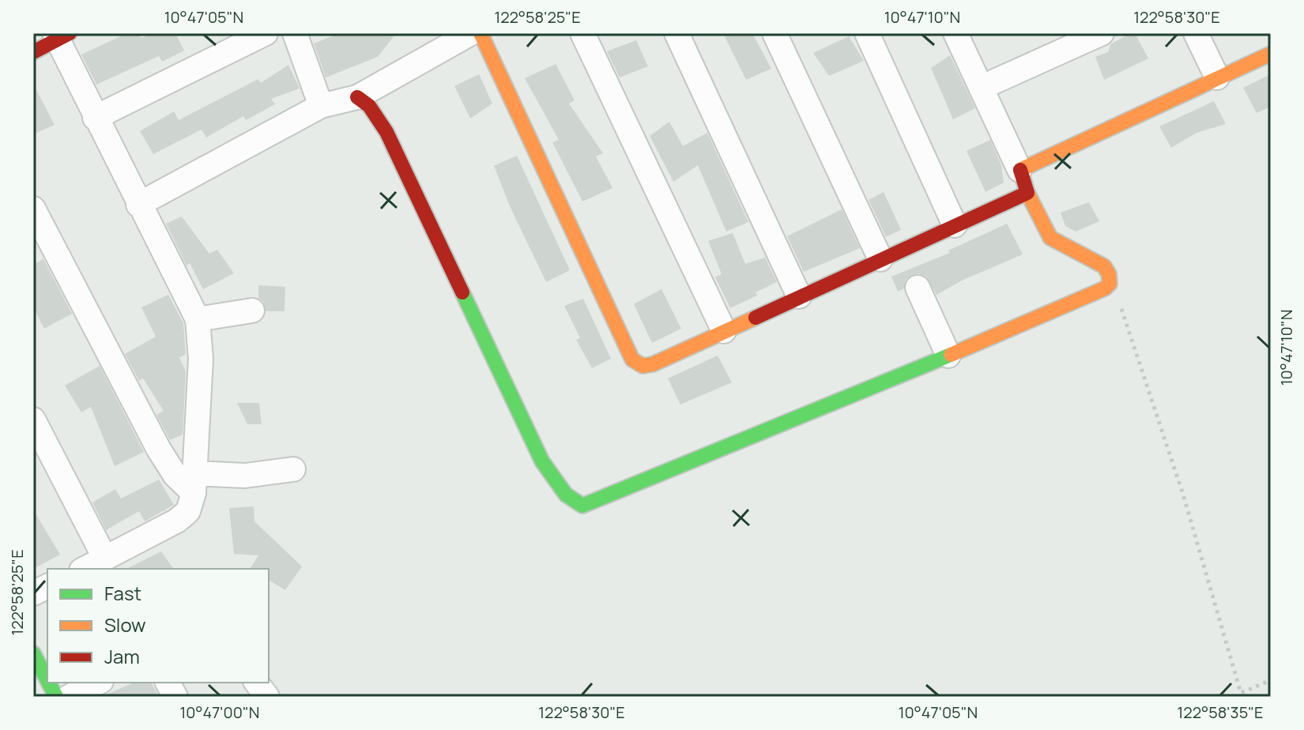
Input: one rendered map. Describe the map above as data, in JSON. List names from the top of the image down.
{
  "legend": ["Fast", "Slow", "Jam"],
  "coordinates": [
    "10°47'05\"N",
    "122°58'25\"E",
    "10°47'10\"N",
    "122°58'30\"E",
    "10°47'00\"N",
    "122°58'35\"E"
  ]
}
